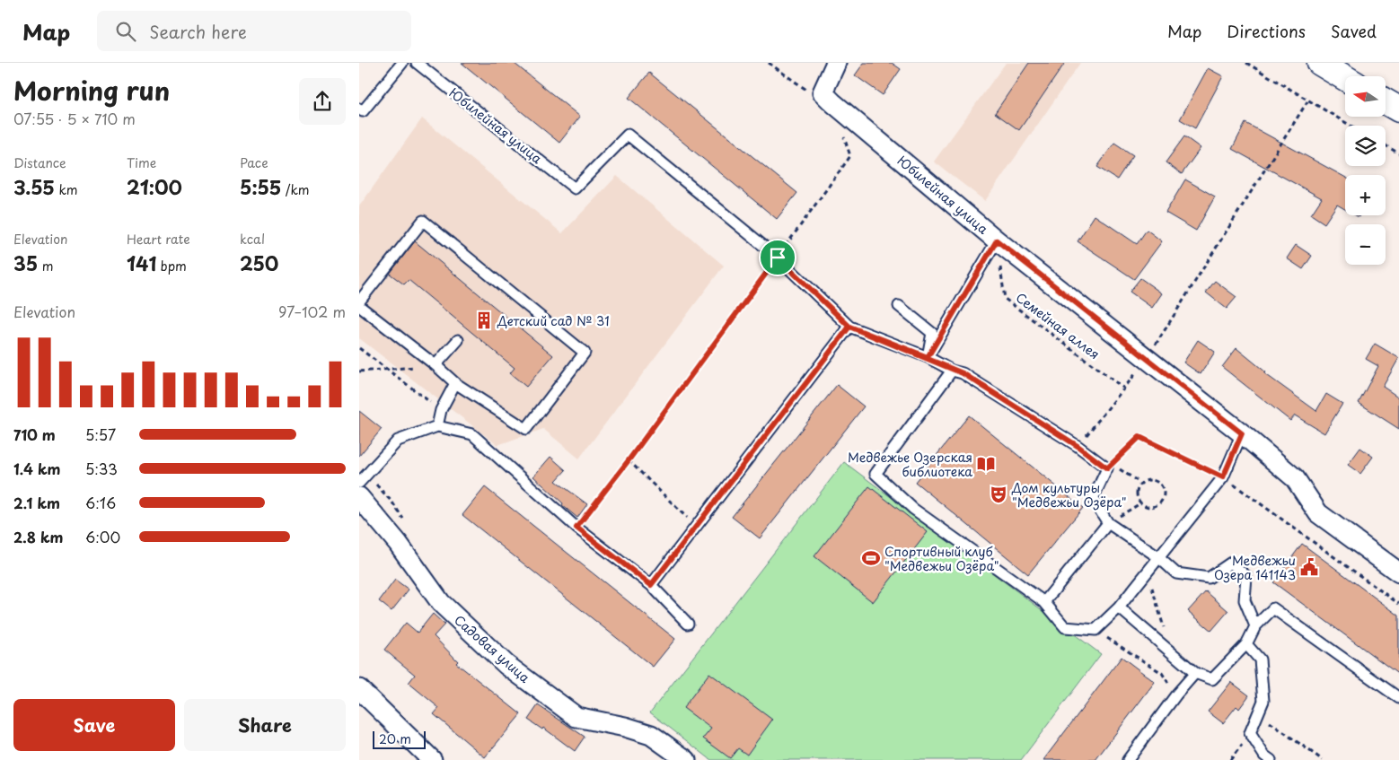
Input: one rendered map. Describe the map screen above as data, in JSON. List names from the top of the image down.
{
  "streets": {
    "street": ["Юбилейная улица", "Садовая улица"],
    "path": ["Семейная аллея"]
  },
  "crossings": [
    ["Юбилейная улица", "Семейная аллея"]
  ],
  "places": {
    "building": ["Детский сад № 31"],
    "library": ["Медвежье Озерская библиотека"],
    "theatre": ["Дом культуры \"Медвежьи Озёра\""],
    "sports": ["Спортивный клуб \"Медвежьи Озёра\""],
    "public building": ["Медвежьи Озера 141143"]
  },
  "scale_bar": "20 m",
  "north": "left",
  "page": {
    "header": "Map",
    "search": "Search here",
    "nav": ["Map", "Directions", "Saved"],
    "heading": ["Morning run", "07:55 · 5 × 710 m"],
    "map_buttons": ["+", "−"],
    "stats": [
      ["Distance", "3.55 km"],
      ["Time", "21:00"],
      ["Pace", "5:55 /km"],
      ["Elevation", "35 m"],
      ["Heart rate", "141 bpm"],
      ["kcal", "250"]
    ],
    "chart": ["Elevation", "97–102 m"],
    "list": [
      {
        "name": "710 m",
        "note": "5:57"
      },
      {
        "name": "1.4 km",
        "note": "5:33"
      },
      {
        "name": "2.1 km",
        "note": "6:16"
      },
      {
        "name": "2.8 km",
        "note": "6:00"
      }
    ],
    "buttons": ["Save", "Share"],
    "scale": "20 m"
  }
}
